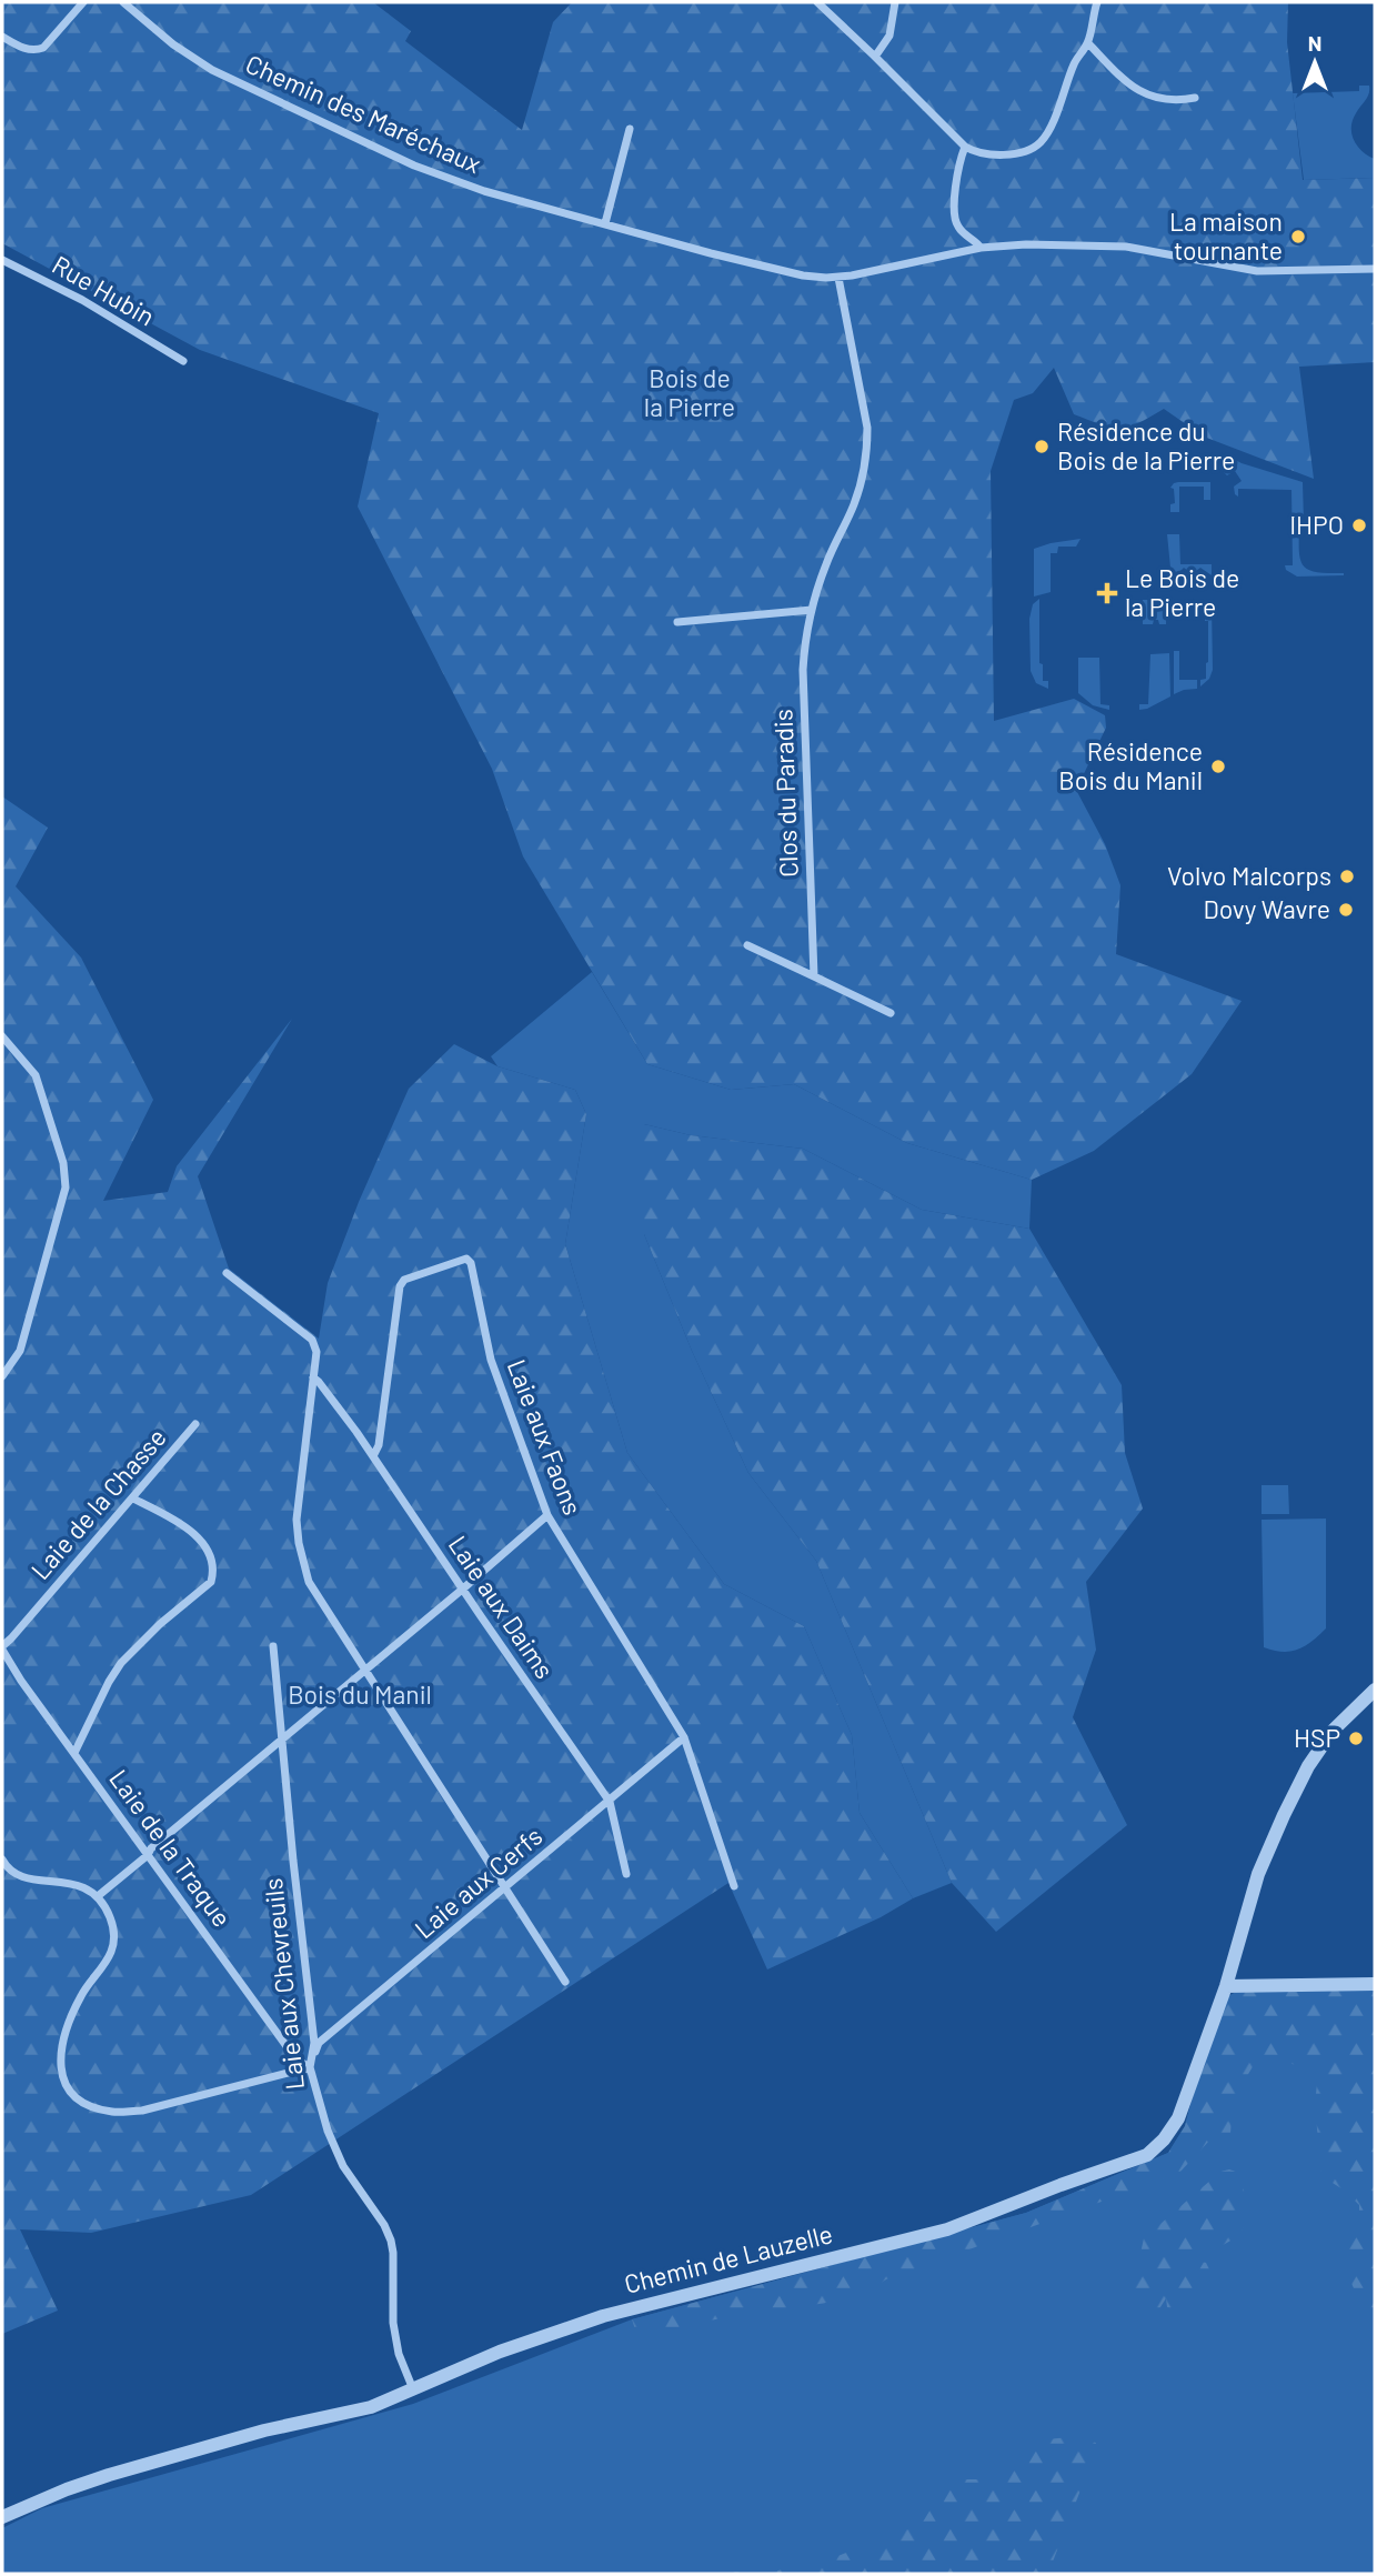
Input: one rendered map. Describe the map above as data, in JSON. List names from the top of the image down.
{
  "streets": {
    "street": [
      "Chemin des Maréchaux",
      "Rue Hubin",
      "Clos du Paradis",
      "Laie aux Faons",
      "Laie de la Chasse",
      "Laie aux Daims",
      "Laie de la Traque",
      "Laie aux Cerfs",
      "Laie aux Chevreuils",
      "Chemin de Lauzelle"
    ]
  },
  "crossings": [
    ["Chemin des Maréchaux", "Clos du Paradis"],
    ["Laie aux Faons", "Laie aux Daims"],
    ["Laie aux Faons", "Laie aux Cerfs"],
    ["Laie de la Chasse", "Laie de la Traque"],
    ["Laie aux Daims", "Laie aux Cerfs"],
    ["Laie de la Traque", "Laie aux Cerfs"],
    ["Laie de la Traque", "Laie aux Chevreuils"],
    ["Laie aux Cerfs", "Laie aux Chevreuils"],
    ["Laie aux Chevreuils", "Chemin de Lauzelle"]
  ],
  "parks": ["Bois de la Pierre", "Bois du Manil"],
  "places": {
    "other": [
      "La maison tournante",
      "Résidence du Bois de la Pierre",
      "IHPO",
      "Résidence Bois du Manil",
      "Volvo Malcorps",
      "Dovy Wavre",
      "HSP"
    ],
    "health": ["Le Bois de la Pierre"]
  },
  "north": "top"
}
